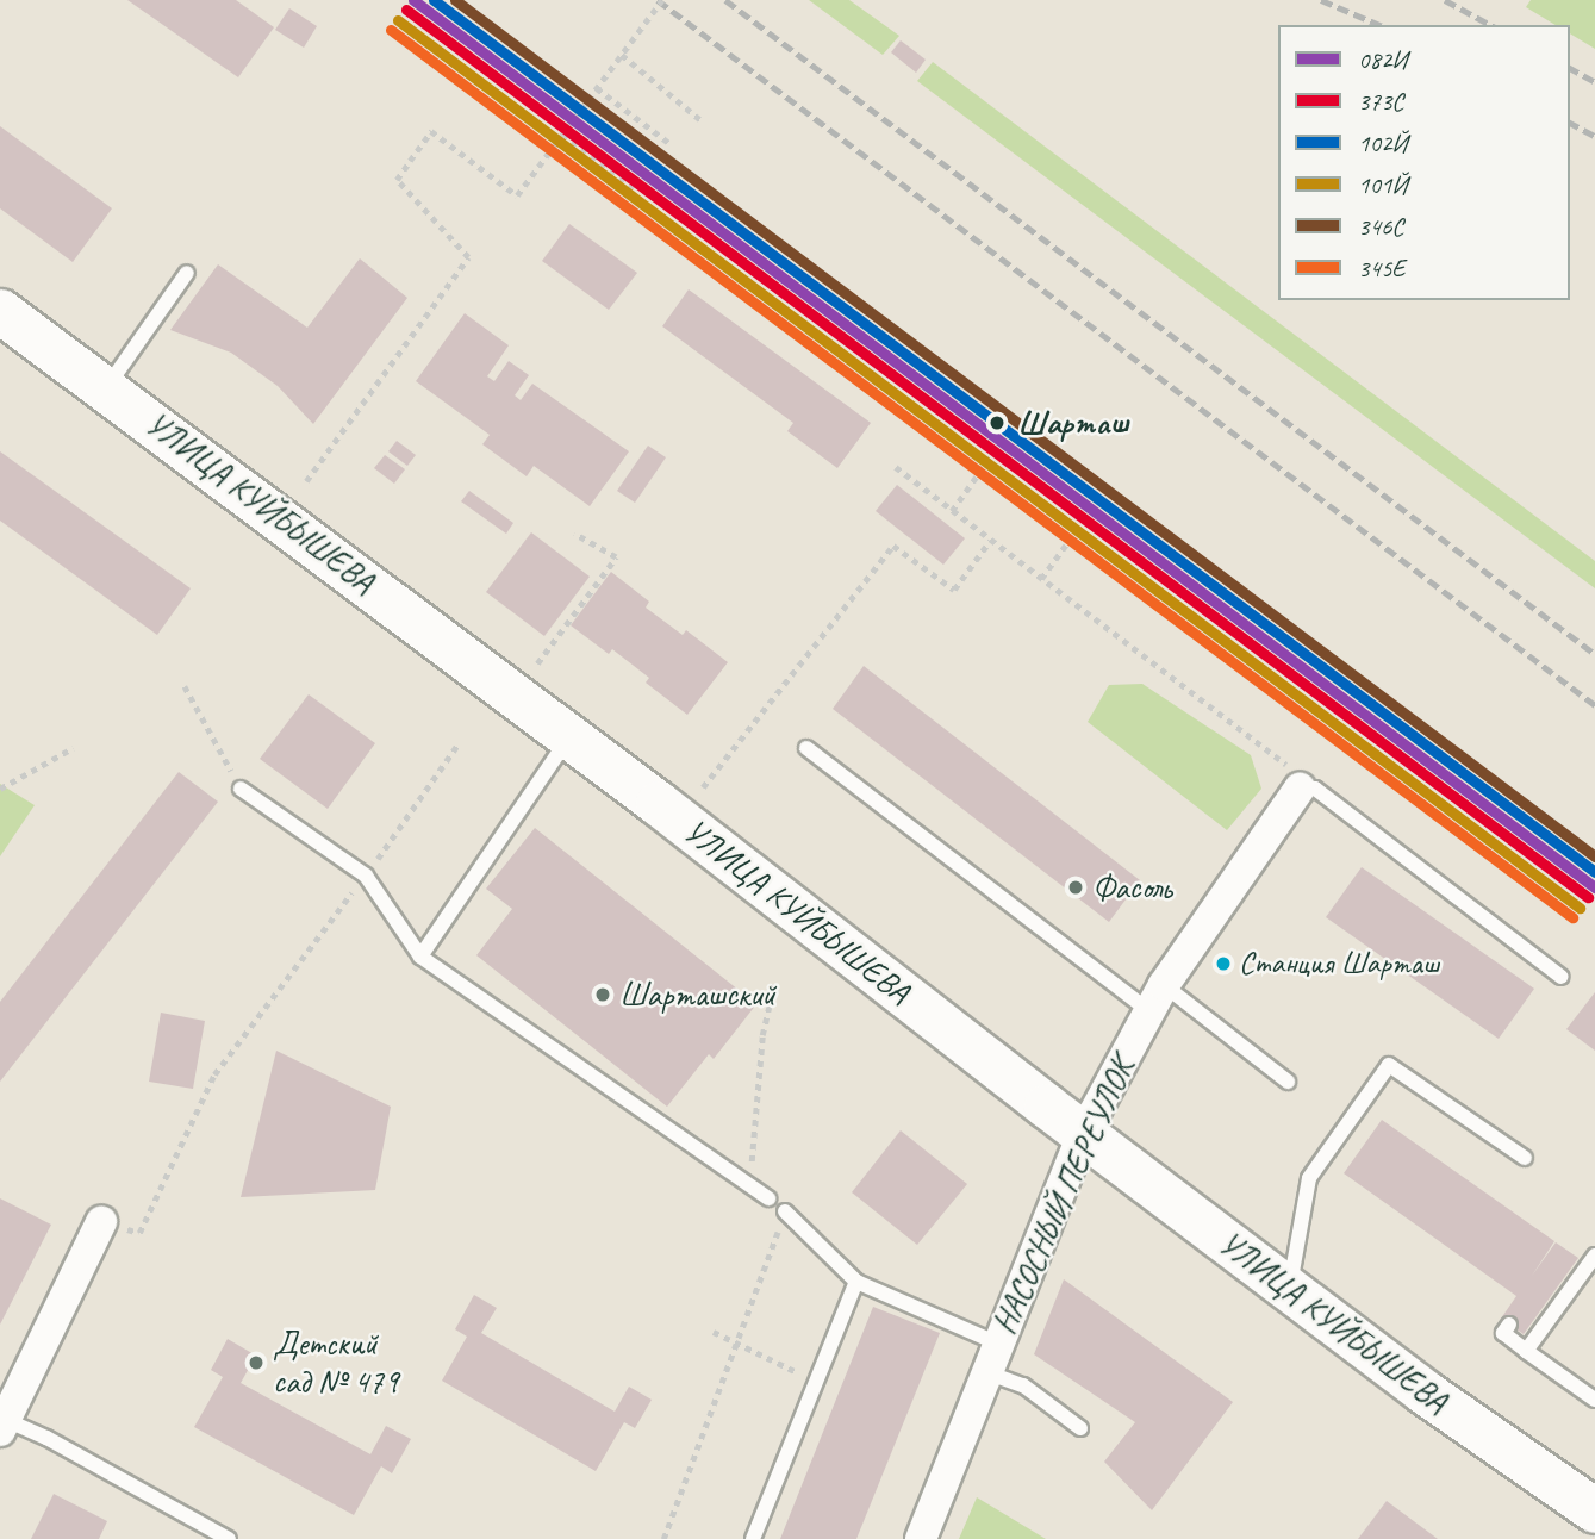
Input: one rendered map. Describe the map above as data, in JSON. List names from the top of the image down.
{
  "streets": {
    "street": ["УЛИЦА КУЙБЫШЕВА", "НАСОСНЫЙ ПЕРЕУЛОК"]
  },
  "crossings": [
    ["УЛИЦА КУЙБЫШЕВА", "НАСОСНЫЙ ПЕРЕУЛОК"]
  ],
  "places": [
    "Шарташ",
    "Фасоль",
    "Станция Шарташ",
    "Шарташский",
    "Детский сад № 479"
  ],
  "lines": [
    "transit line 082И",
    "transit line 102Й",
    "transit line 346С",
    "transit line 373C",
    "transit line 101Й",
    "transit line 345Е"
  ],
  "legend": [
    "082И",
    "373C",
    "102Й",
    "101Й",
    "346С",
    "345Е"
  ]
}
